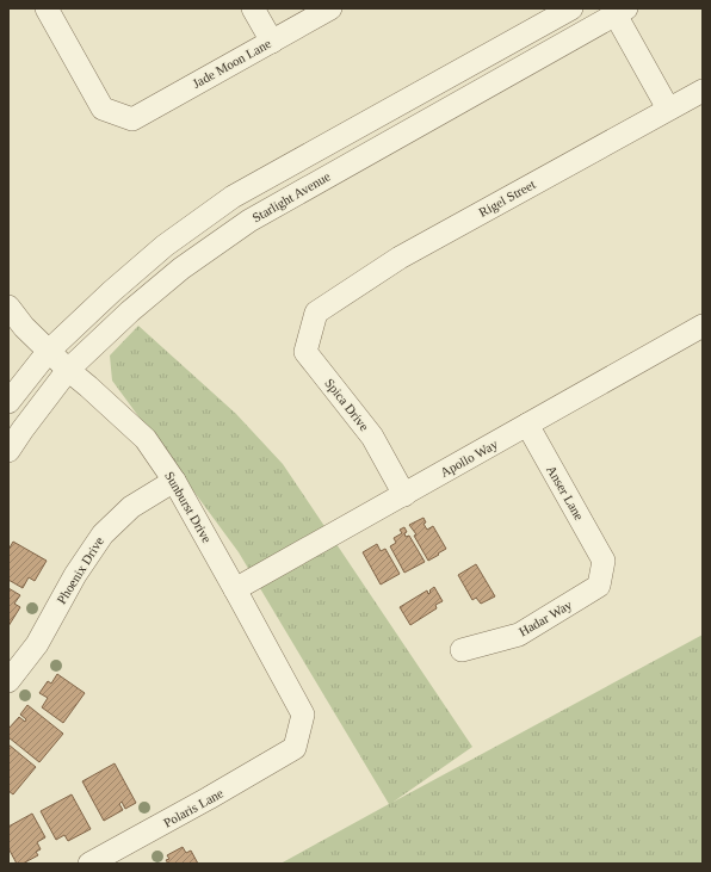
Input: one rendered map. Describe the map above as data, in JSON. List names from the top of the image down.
{
  "streets": {
    "street": [
      "Jade Moon Lane",
      "Starlight Avenue",
      "Rigel Street",
      "Spica Drive",
      "Apollo Way",
      "Anser Lane",
      "Sunburst Drive",
      "Phoenix Drive",
      "Hadar Way",
      "Polaris Lane"
    ]
  },
  "crossings": [
    ["Starlight Avenue", "Sunburst Drive"],
    ["Rigel Street", "Spica Drive"],
    ["Spica Drive", "Apollo Way"],
    ["Apollo Way", "Anser Lane"],
    ["Apollo Way", "Sunburst Drive"],
    ["Anser Lane", "Hadar Way"],
    ["Sunburst Drive", "Phoenix Drive"],
    ["Sunburst Drive", "Polaris Lane"]
  ]
}
